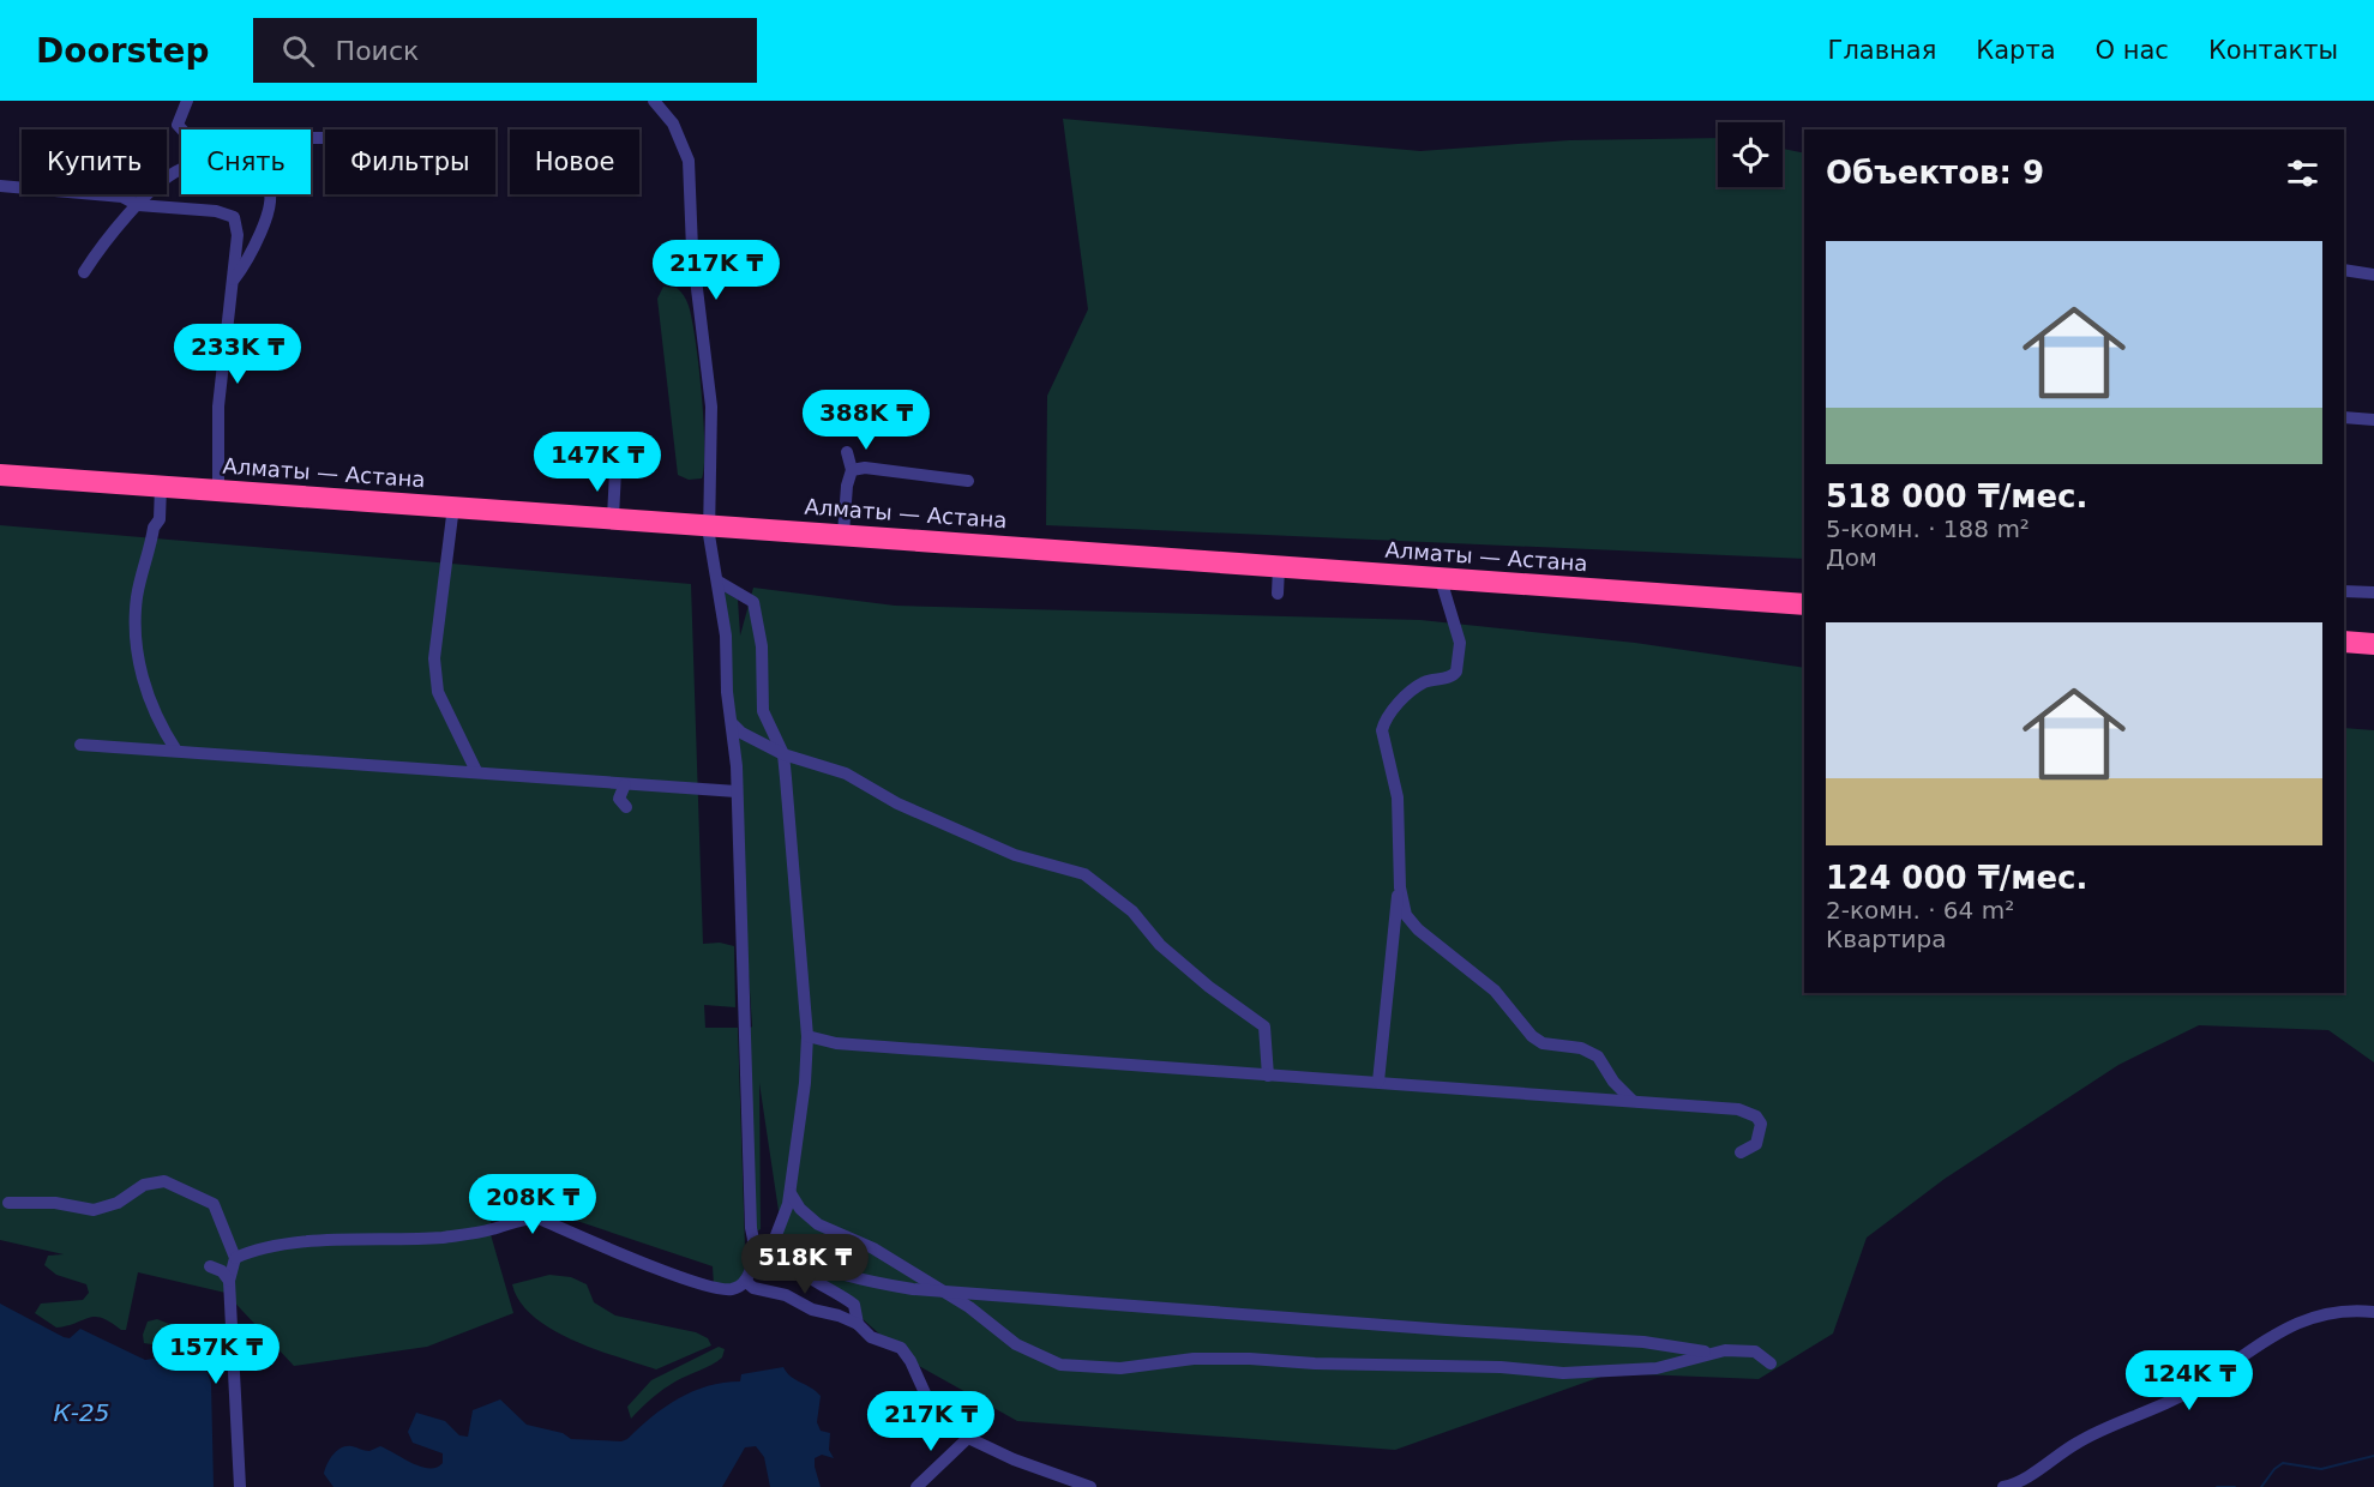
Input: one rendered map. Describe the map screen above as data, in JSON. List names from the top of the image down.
{
  "streets": {
    "highway": ["Алматы — Астана"]
  },
  "water": ["К-25"],
  "page": {
    "header": "Doorstep",
    "search": "Поиск",
    "nav": [
      "Главная",
      "Карта",
      "О нас",
      "Контакты"
    ],
    "chip": [
      "Купить",
      "Снять",
      "Фильтры",
      "Новое"
    ],
    "heading": "Объектов: 9",
    "list": [
      {
        "name": "518 000 ₸/мес.",
        "note": "5-комн. · 188 m² · Дом"
      },
      {
        "name": "124 000 ₸/мес.",
        "note": "2-комн. · 64 m² · Квартира"
      }
    ],
    "price": [
      "217K ₸",
      "233K ₸",
      "388K ₸",
      "147K ₸",
      "208K ₸",
      "518K ₸",
      "157K ₸",
      "124K ₸",
      "217K ₸"
    ]
  }
}
